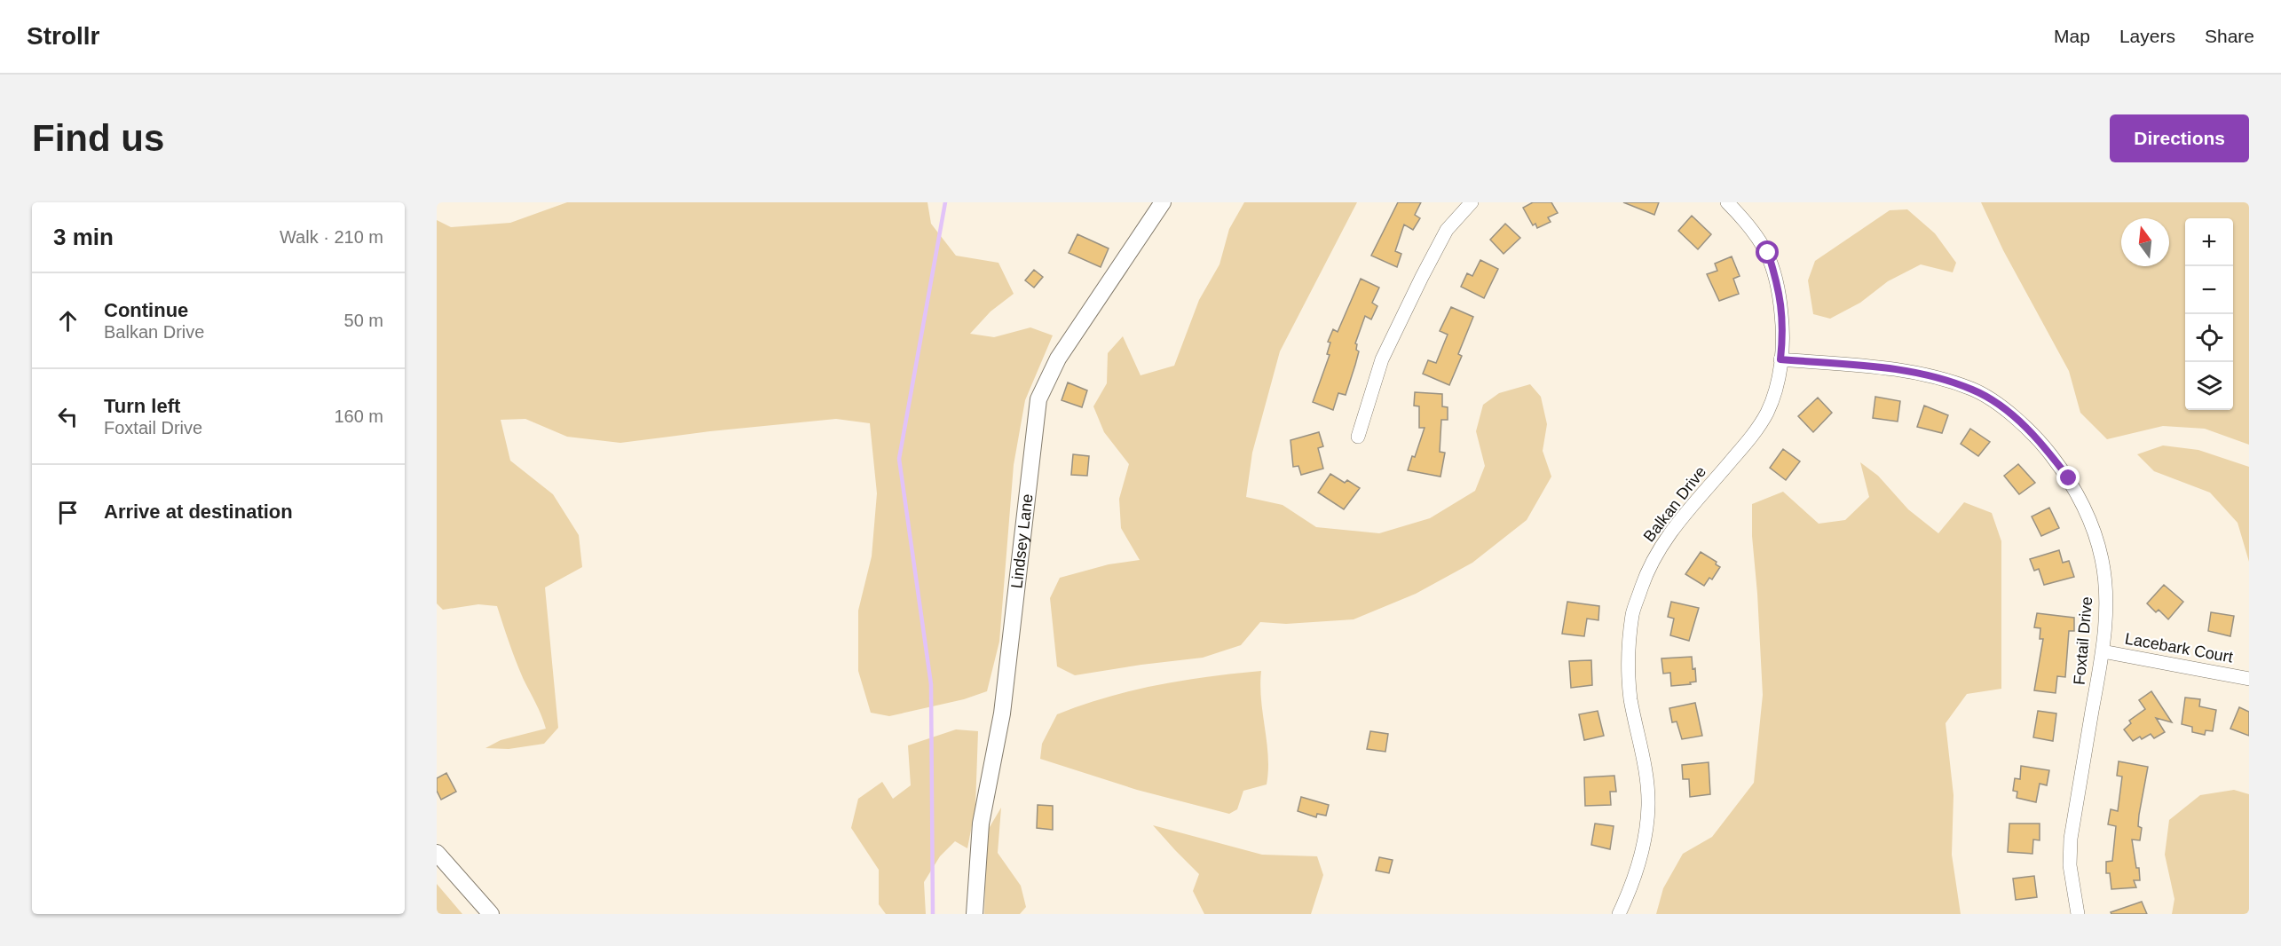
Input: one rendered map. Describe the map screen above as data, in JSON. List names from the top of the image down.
{
  "streets": {
    "street": [
      "Balkan Drive",
      "Lindsey Lane",
      "Foxtail Drive",
      "Lacebark Court"
    ]
  },
  "crossings": [
    ["Balkan Drive", "Foxtail Drive"],
    ["Foxtail Drive", "Lacebark Court"]
  ],
  "north": "top",
  "page": {
    "header": "Strollr",
    "nav": ["Map", "Layers", "Share"],
    "buttons": "Directions",
    "title": "Find us",
    "heading": ["3 min", "Walk · 210 m"],
    "map_buttons": ["+", "−"],
    "list": [
      ["Continue", "Balkan Drive", "50 m"],
      ["Turn left", "Foxtail Drive", "160 m"],
      "Arrive at destination"
    ]
  }
}
